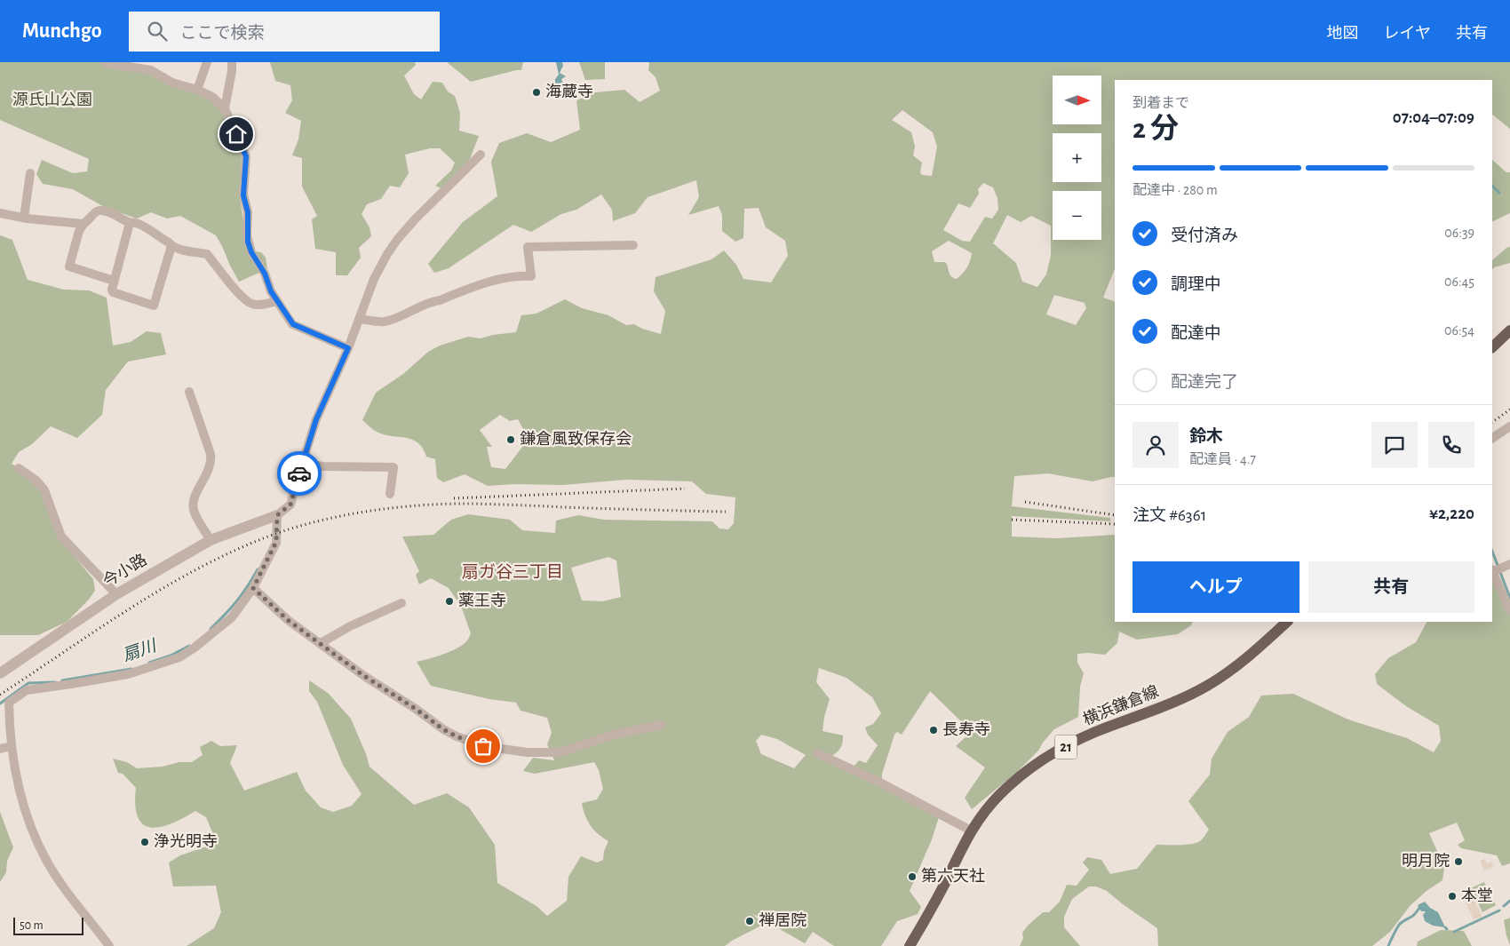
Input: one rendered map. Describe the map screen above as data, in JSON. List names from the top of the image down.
{
  "streets": {
    "main road": ["横浜鎌倉線", "21"],
    "street": ["今小路"]
  },
  "districts": ["扇ガ谷三丁目"],
  "water": ["扇川"],
  "parks": ["源氏山公園"],
  "places": [
    "海蔵寺",
    "鎌倉風致保存会",
    "薬王寺",
    "長寿寺",
    "浄光明寺",
    "明月院",
    "第六天社",
    "本堂",
    "禅居院"
  ],
  "scale_bar": "50 m",
  "north": "right",
  "page": {
    "header": "Munchgo",
    "search": "ここで検索",
    "nav": ["地図", "レイヤ", "共有"],
    "map_buttons": ["+", "−"],
    "heading": ["2 分", "到着まで", "07:04–07:09"],
    "panel": [
      "鈴木",
      "配達員 · 4.7",
      "注文 #6361",
      "¥2,220"
    ],
    "bar": "配達中 · 280 m",
    "list": [
      ["受付済み", "06:39"],
      ["調理中", "06:45"],
      ["配達中", "06:54"],
      "配達完了"
    ],
    "buttons": ["ヘルプ", "共有"],
    "scale": "50 m"
  }
}
